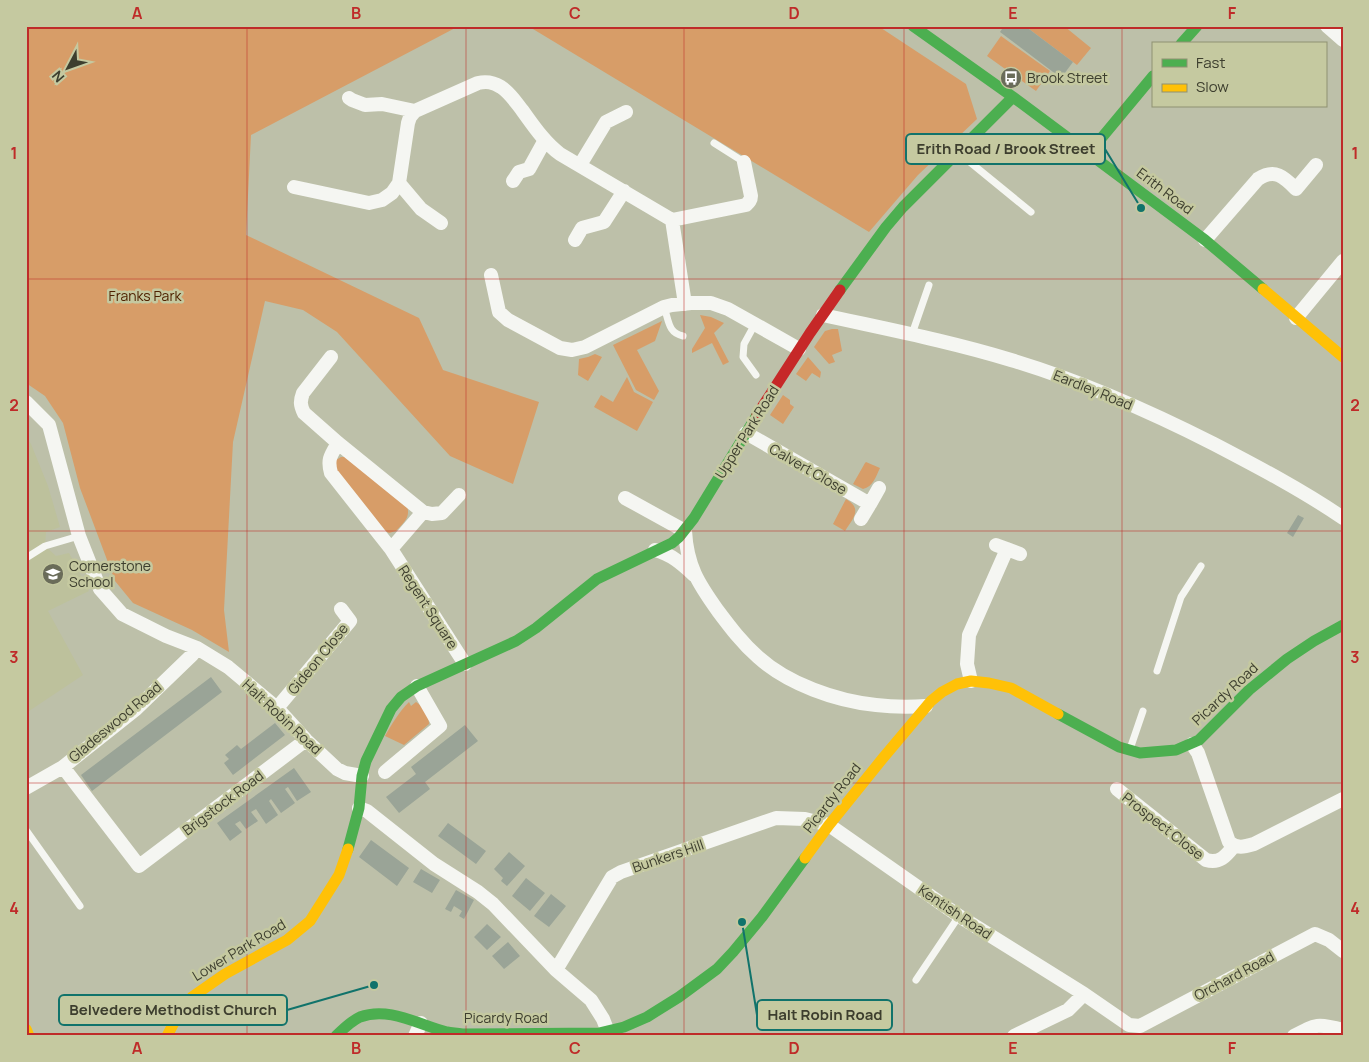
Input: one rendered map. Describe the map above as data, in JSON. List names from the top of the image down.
{
  "streets": {
    "main road": [
      "Erith Road",
      "Upper Park Road",
      "Picardy Road",
      "Lower Park Road"
    ],
    "street": [
      "Eardley Road",
      "Calvert Close",
      "Regent Square",
      "Gideon Close",
      "Halt Robin Road",
      "Gladeswood Road",
      "Brigstock Road",
      "Prospect Close",
      "Bunkers Hill",
      "Kentish Road",
      "Orchard Road"
    ]
  },
  "crossings": [
    ["Erith Road", "Upper Park Road"],
    ["Eardley Road", "Upper Park Road"],
    ["Upper Park Road", "Calvert Close"],
    ["Upper Park Road", "Regent Square"],
    ["Upper Park Road", "Halt Robin Road"],
    ["Upper Park Road", "Lower Park Road"],
    ["Gideon Close", "Halt Robin Road"],
    ["Picardy Road", "Bunkers Hill"],
    ["Picardy Road", "Kentish Road"],
    ["Halt Robin Road", "Gladeswood Road"],
    ["Halt Robin Road", "Brigstock Road"],
    ["Gladeswood Road", "Brigstock Road"],
    ["Bunkers Hill", "Kentish Road"],
    ["Kentish Road", "Orchard Road"]
  ],
  "parks": ["Franks Park"],
  "places": {
    "bus stop": ["Brook Street"],
    "other": ["Erith Road / Brook Street", "Halt Robin Road", "Belvedere Methodist Church"],
    "school or university": ["Cornerstone School"]
  },
  "legend": ["Fast", "Slow"],
  "north": "bottom left",
  "grid": {
    "columns": [
      "A",
      "B",
      "C",
      "D",
      "E",
      "F"
    ],
    "rows": [
      "1",
      "2",
      "3",
      "4"
    ]
  }
}
